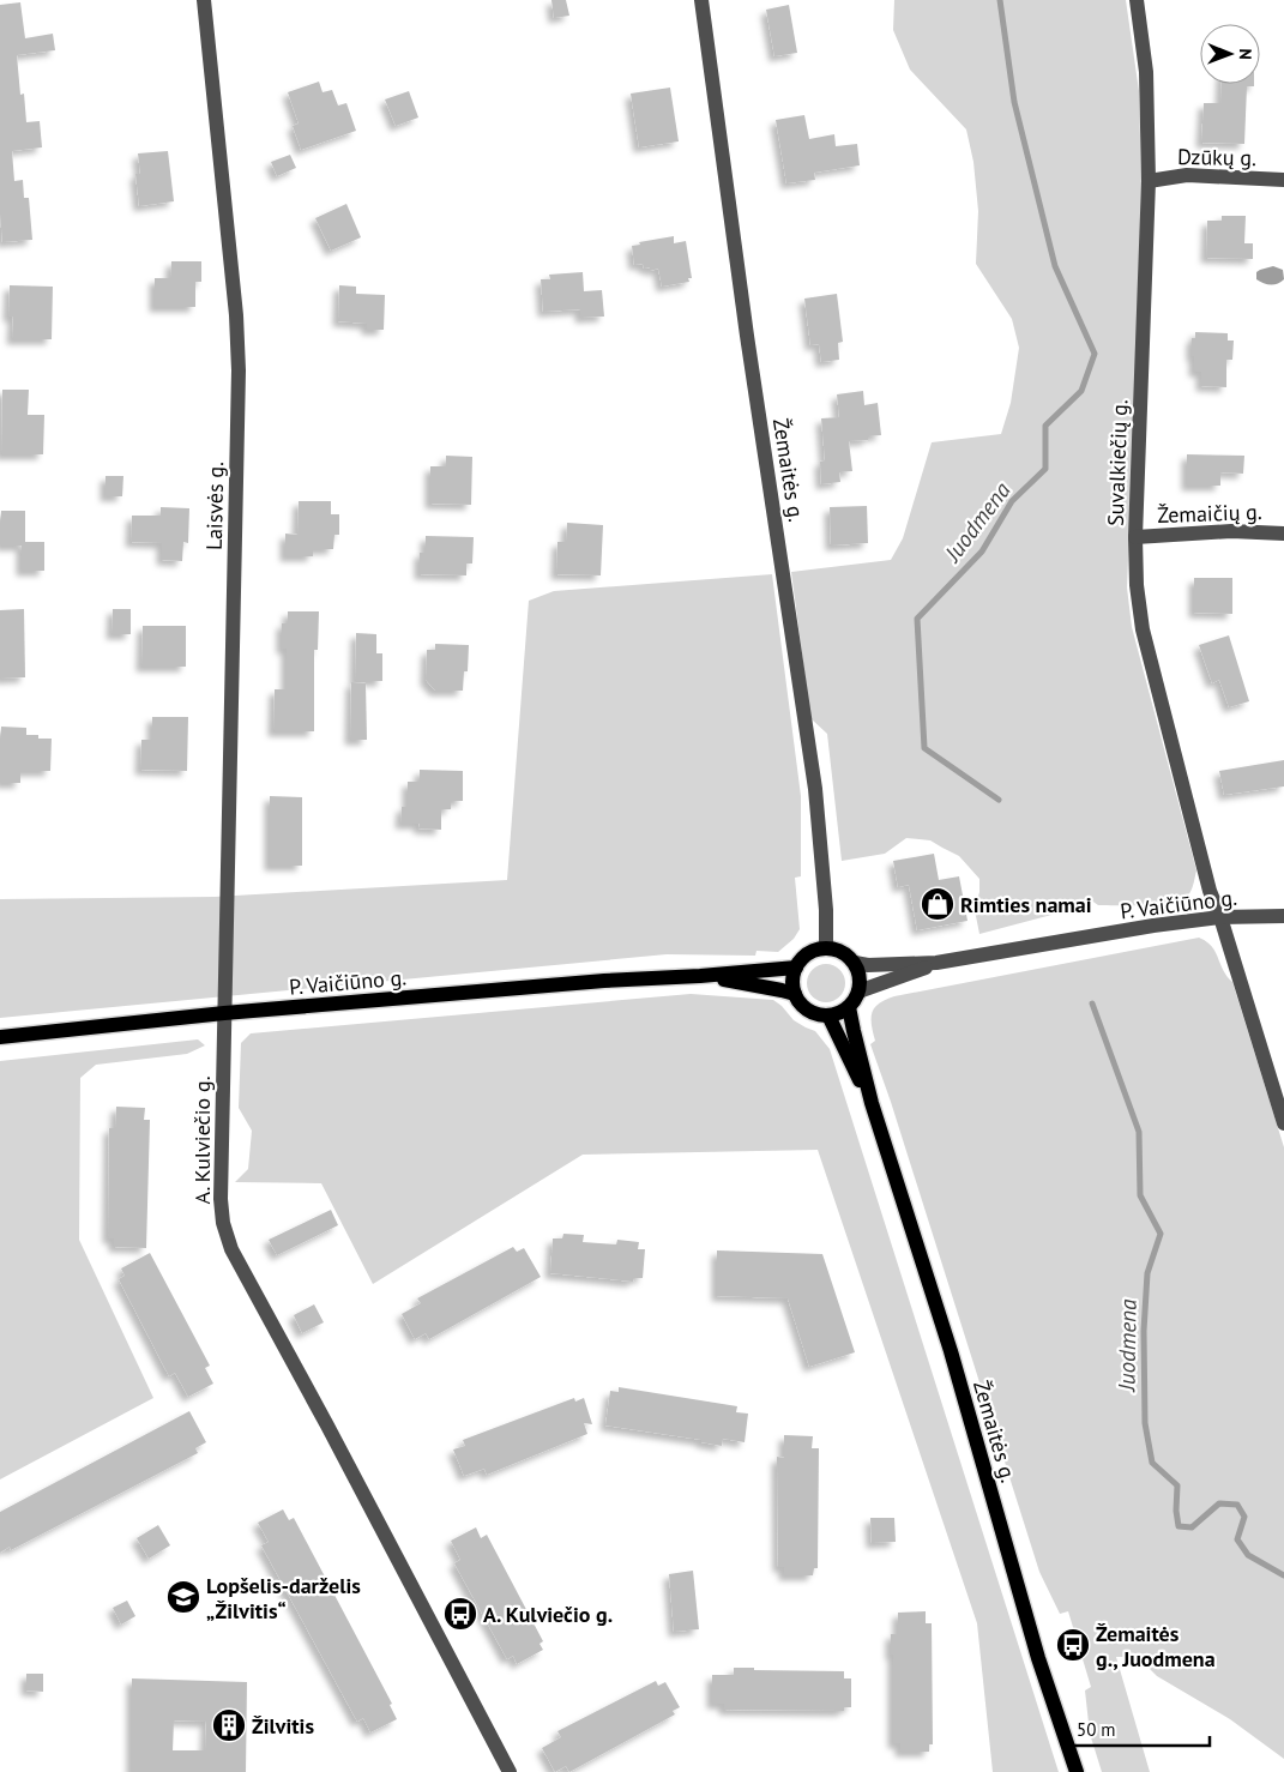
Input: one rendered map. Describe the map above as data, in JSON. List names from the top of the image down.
{
  "streets": {
    "main road": ["Žemaitės g.", "P. Vaičiūno g."],
    "street": [
      "Dzūkų g.",
      "Suvalkiečių g.",
      "Laisvės g.",
      "Žemaičių g.",
      "A. Kulviečio g."
    ]
  },
  "crossings": [
    ["Dzūkų g.", "Suvalkiečių g."],
    ["Suvalkiečių g.", "Žemaičių g."],
    ["Suvalkiečių g.", "P. Vaičiūno g."],
    ["Žemaitės g.", "P. Vaičiūno g."],
    ["Laisvės g.", "P. Vaičiūno g."],
    ["Laisvės g.", "A. Kulviečio g."],
    ["P. Vaičiūno g.", "A. Kulviečio g."]
  ],
  "water": ["Juodmena"],
  "places": {
    "shop": ["Rimties namai"],
    "school or university": ["Lopšelis-darželis „Žilvitis“"],
    "bus stop": ["A. Kulviečio g.", "Žemaitės g., Juodmena"],
    "building": ["Žilvitis"]
  },
  "scale_bar": "50 m",
  "north": "right"
}
